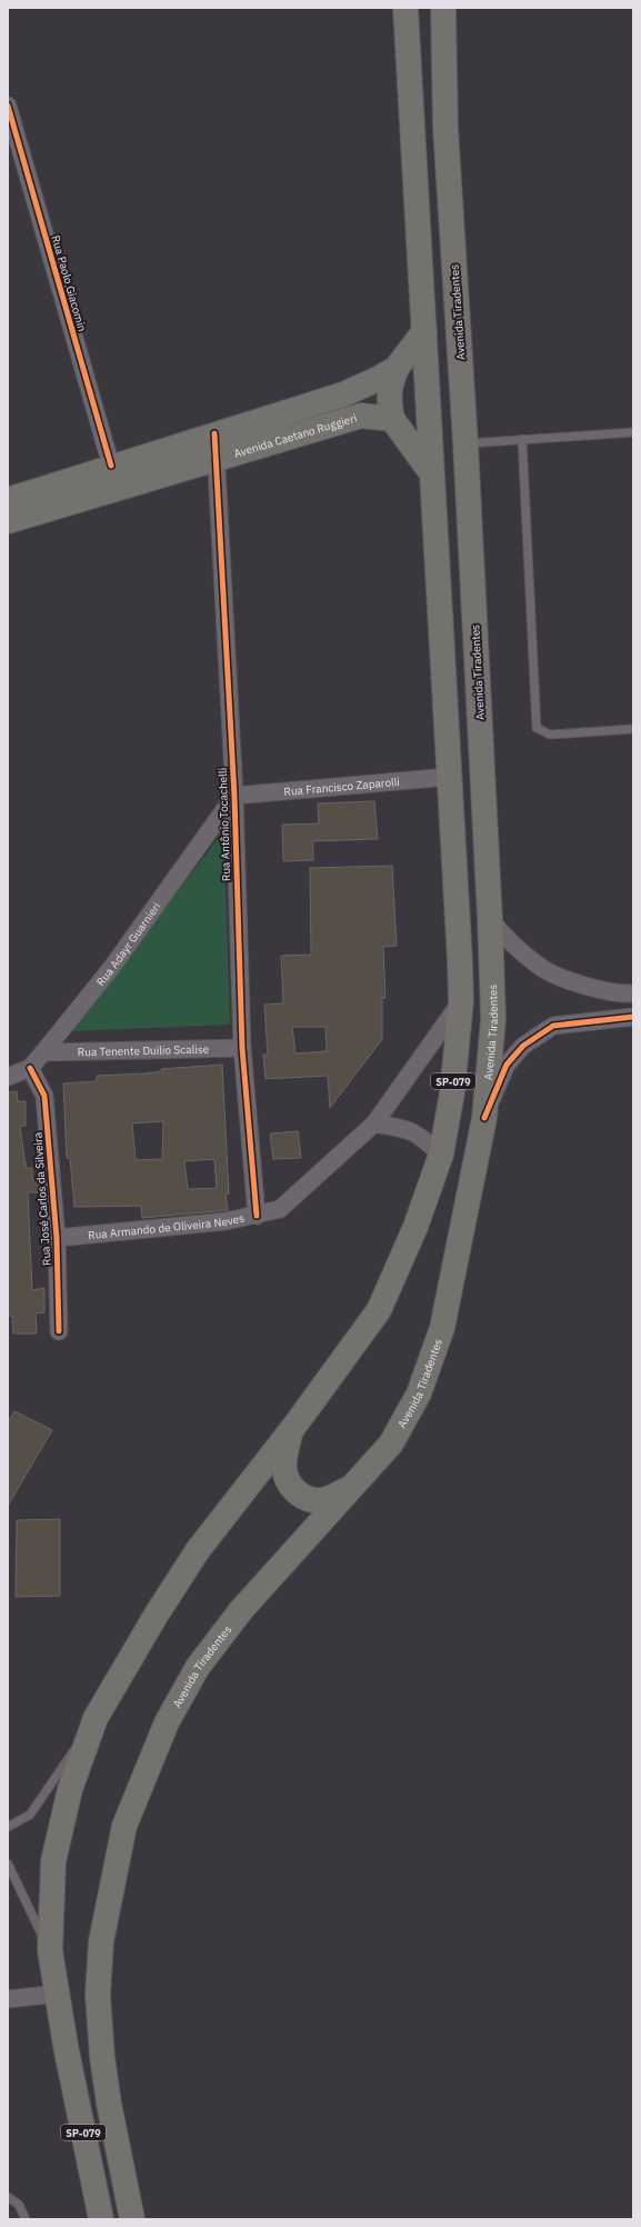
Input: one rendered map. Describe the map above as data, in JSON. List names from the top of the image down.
{
  "streets": {
    "main road": ["Avenida Tiradentes", "Avenida Caetano Ruggieri", "SP-079"],
    "street": [
      "Rua Paolo Giacomin",
      "Rua Francisco Zaparolli",
      "Rua Antônio Tocachelli",
      "Rua Adayr Guarnieri",
      "Rua Tenente Duilio Scalise",
      "Rua José Carlos da Silveira",
      "Rua Armando de Oliveira Neves"
    ]
  },
  "crossings": [
    ["Rua Paolo Giacomin", "Avenida Caetano Ruggieri"],
    ["Avenida Caetano Ruggieri", "Rua Antônio Tocachelli"],
    ["Avenida Caetano Ruggieri", "SP-079"],
    ["Rua Francisco Zaparolli", "Rua Antônio Tocachelli"],
    ["Rua Francisco Zaparolli", "Rua Adayr Guarnieri"],
    ["Rua Francisco Zaparolli", "SP-079"],
    ["Rua Antônio Tocachelli", "Rua Adayr Guarnieri"],
    ["Rua Antônio Tocachelli", "Rua Tenente Duilio Scalise"],
    ["Rua Antônio Tocachelli", "Rua Armando de Oliveira Neves"],
    ["Rua Adayr Guarnieri", "Rua Tenente Duilio Scalise"],
    ["Rua Adayr Guarnieri", "Rua José Carlos da Silveira"],
    ["SP-079", "Rua Armando de Oliveira Neves"],
    ["Rua José Carlos da Silveira", "Rua Armando de Oliveira Neves"]
  ]
}
